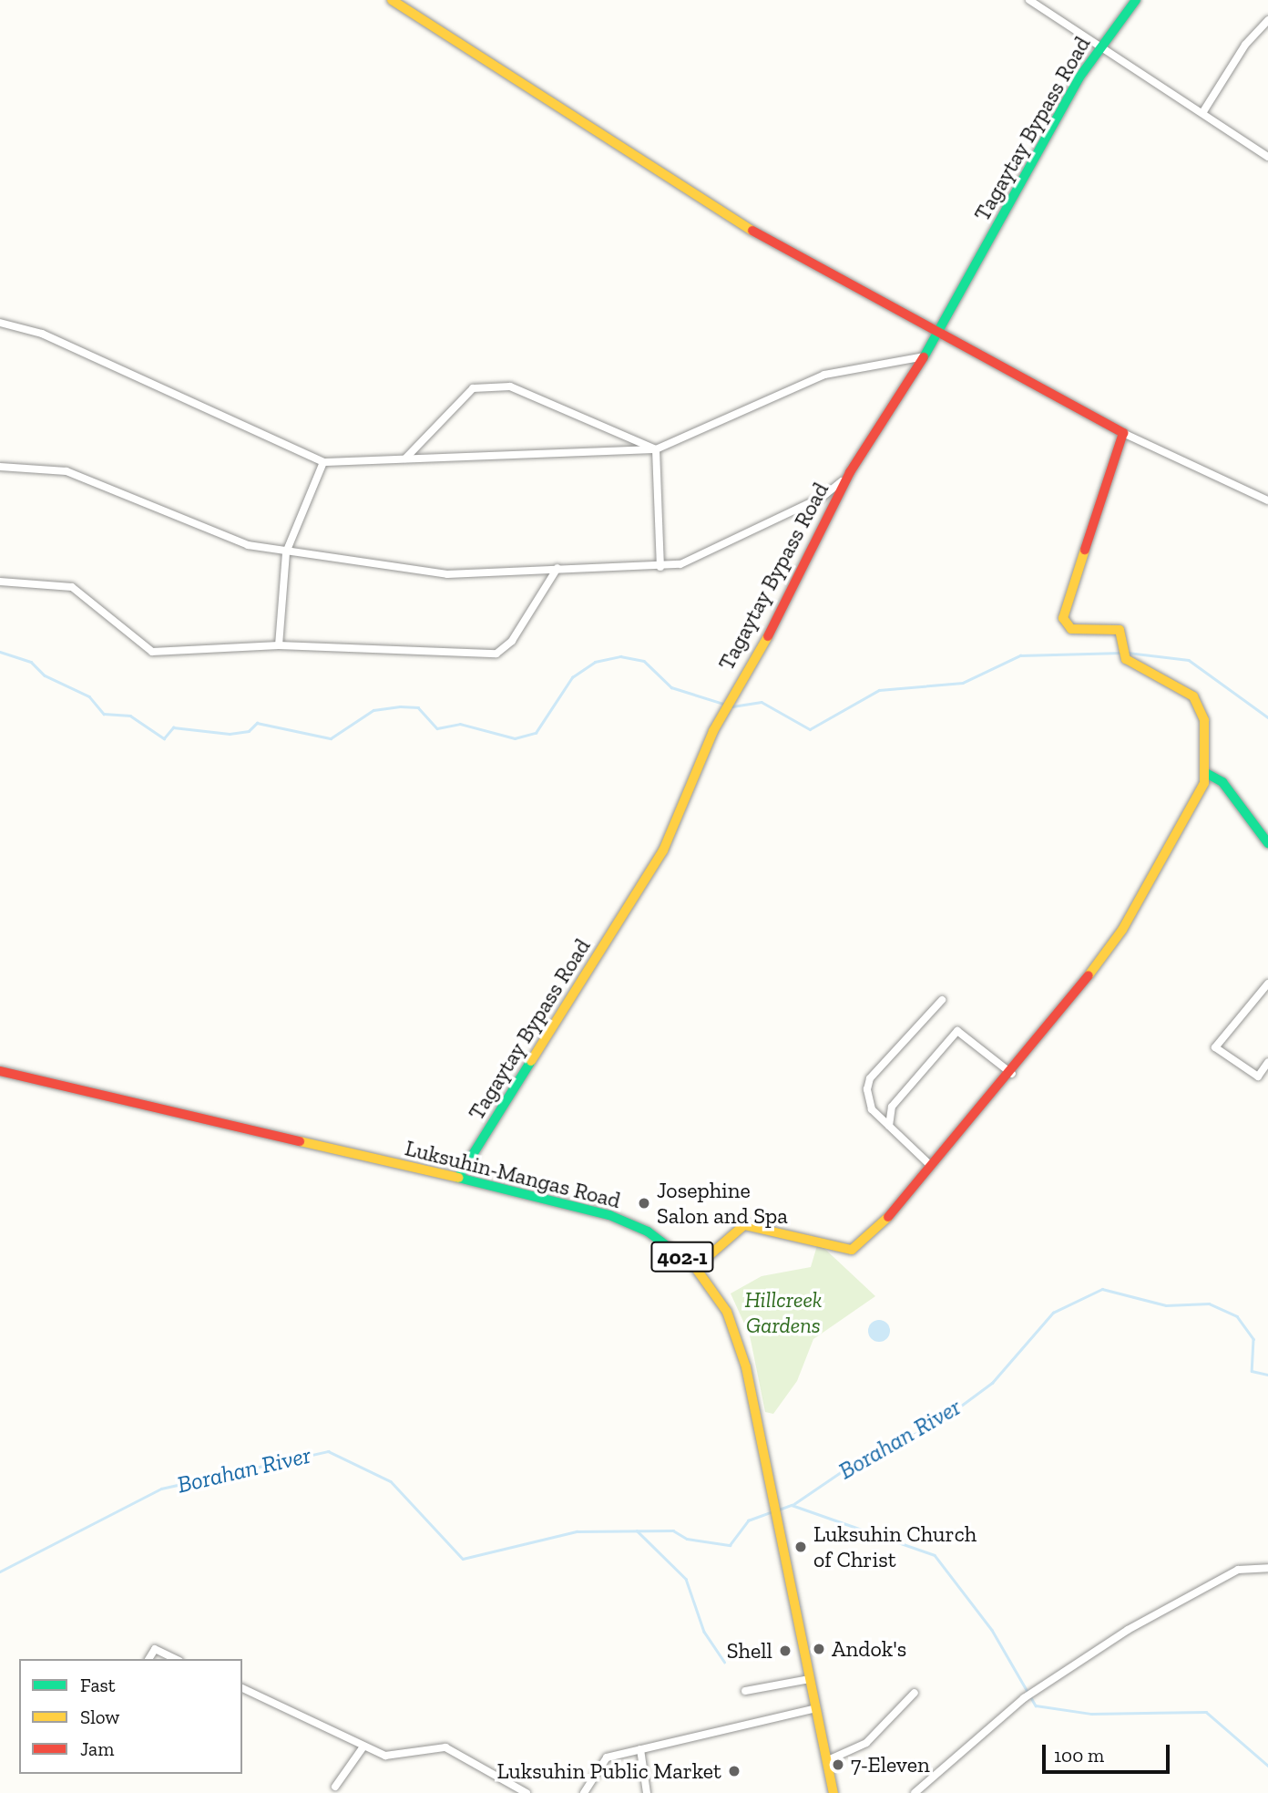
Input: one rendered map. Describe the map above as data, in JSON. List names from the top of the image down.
{
  "streets": {
    "main road": ["Tagaytay Bypass Road", "Luksuhin-Mangas Road", "402-1"]
  },
  "crossings": [
    ["Tagaytay Bypass Road", "Luksuhin-Mangas Road"]
  ],
  "water": ["Borahan River"],
  "parks": ["Hillcreek Gardens"],
  "places": [
    "Josephine Salon and Spa",
    "Luksuhin Church of Christ",
    "Andok's",
    "Shell",
    "7-Eleven",
    "Luksuhin Public Market"
  ],
  "legend": ["Fast", "Slow", "Jam"],
  "scale_bar": "100 m"
}
